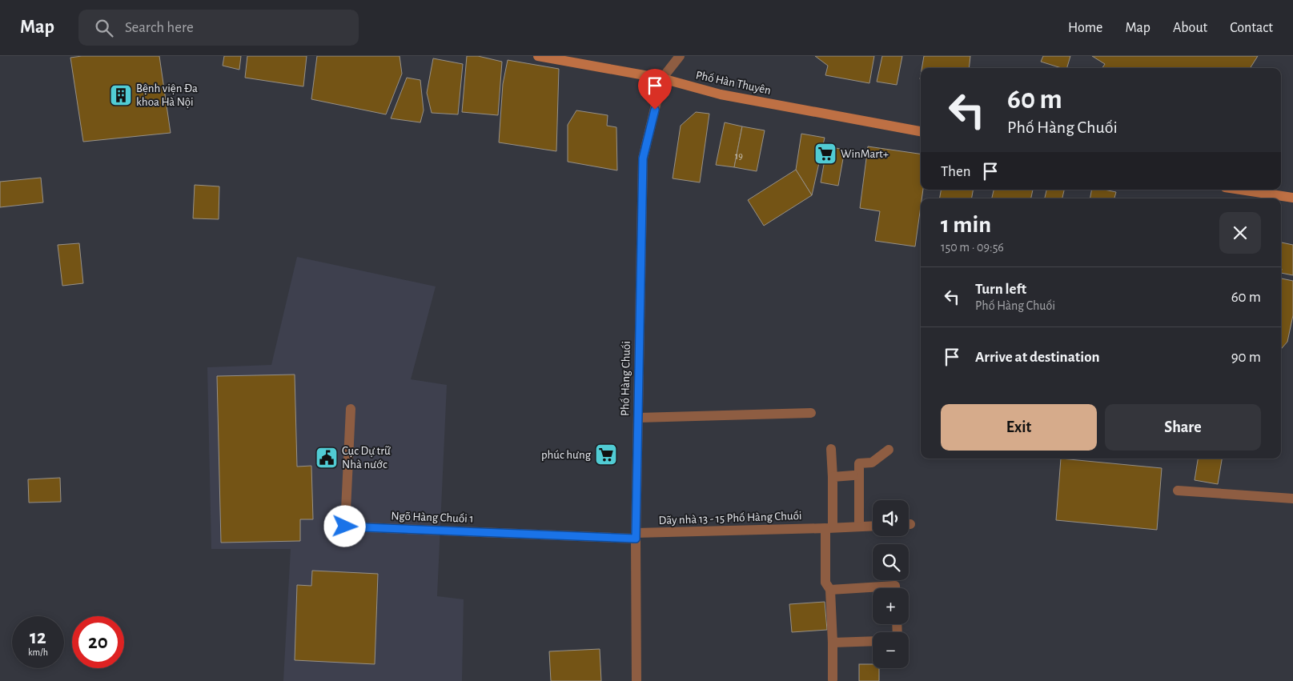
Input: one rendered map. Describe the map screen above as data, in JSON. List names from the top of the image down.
{
  "streets": {
    "street": [
      "Phố Hàn Thuyên",
      "Phố Hàng Chuối",
      "Ngõ Hàng Chuối 1",
      "Dãy nhà 13 - 15 Phố Hàng Chuối"
    ]
  },
  "crossings": [
    ["Phố Hàn Thuyên", "Phố Hàng Chuối"],
    ["Phố Hàng Chuối", "Ngõ Hàng Chuối 1"],
    ["Phố Hàng Chuối", "Dãy nhà 13 - 15 Phố Hàng Chuối"],
    ["Ngõ Hàng Chuối 1", "Dãy nhà 13 - 15 Phố Hàng Chuối"]
  ],
  "places": {
    "building": ["Bệnh viện Đa khoa Hà Nội"],
    "supermarket": ["WinMart+", "phúc hưng"],
    "public building": ["Cục Dự trữ Nhà nước"]
  },
  "house_numbers": ["19"],
  "page": {
    "header": "Map",
    "search": "Search here",
    "nav": [
      "Home",
      "Map",
      "About",
      "Contact"
    ],
    "turn": ["60 m", "Phố Hàng Chuối"],
    "then": "Then",
    "heading": ["1 min", "150 m · 09:56"],
    "list": [
      {
        "name": "Turn left",
        "note": "Phố Hàng Chuối",
        "value": "60 m"
      },
      {
        "name": "Arrive at destination",
        "value": "90 m"
      }
    ],
    "buttons": ["Exit", "Share"],
    "map_buttons": ["+", "−"],
    "speed": "12 km/h",
    "limit": "20"
  }
}
